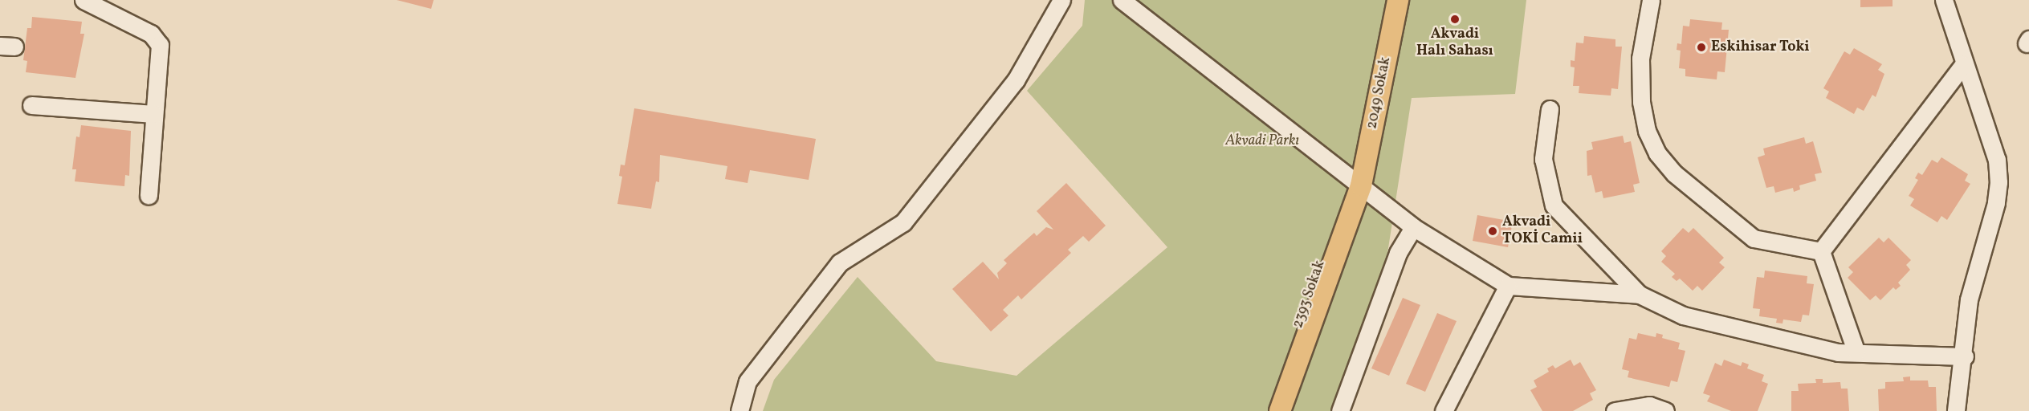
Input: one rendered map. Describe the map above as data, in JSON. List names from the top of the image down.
{
  "streets": {
    "main road": ["2049 Sokak", "2393 Sokak"]
  },
  "crossings": [
    ["2049 Sokak", "2393 Sokak"]
  ],
  "parks": ["Akvadi Parkı"],
  "places": ["Akvadi Halı Sahası", "Eskihisar Toki", "Akvadi TOKİ Camii"]
}
